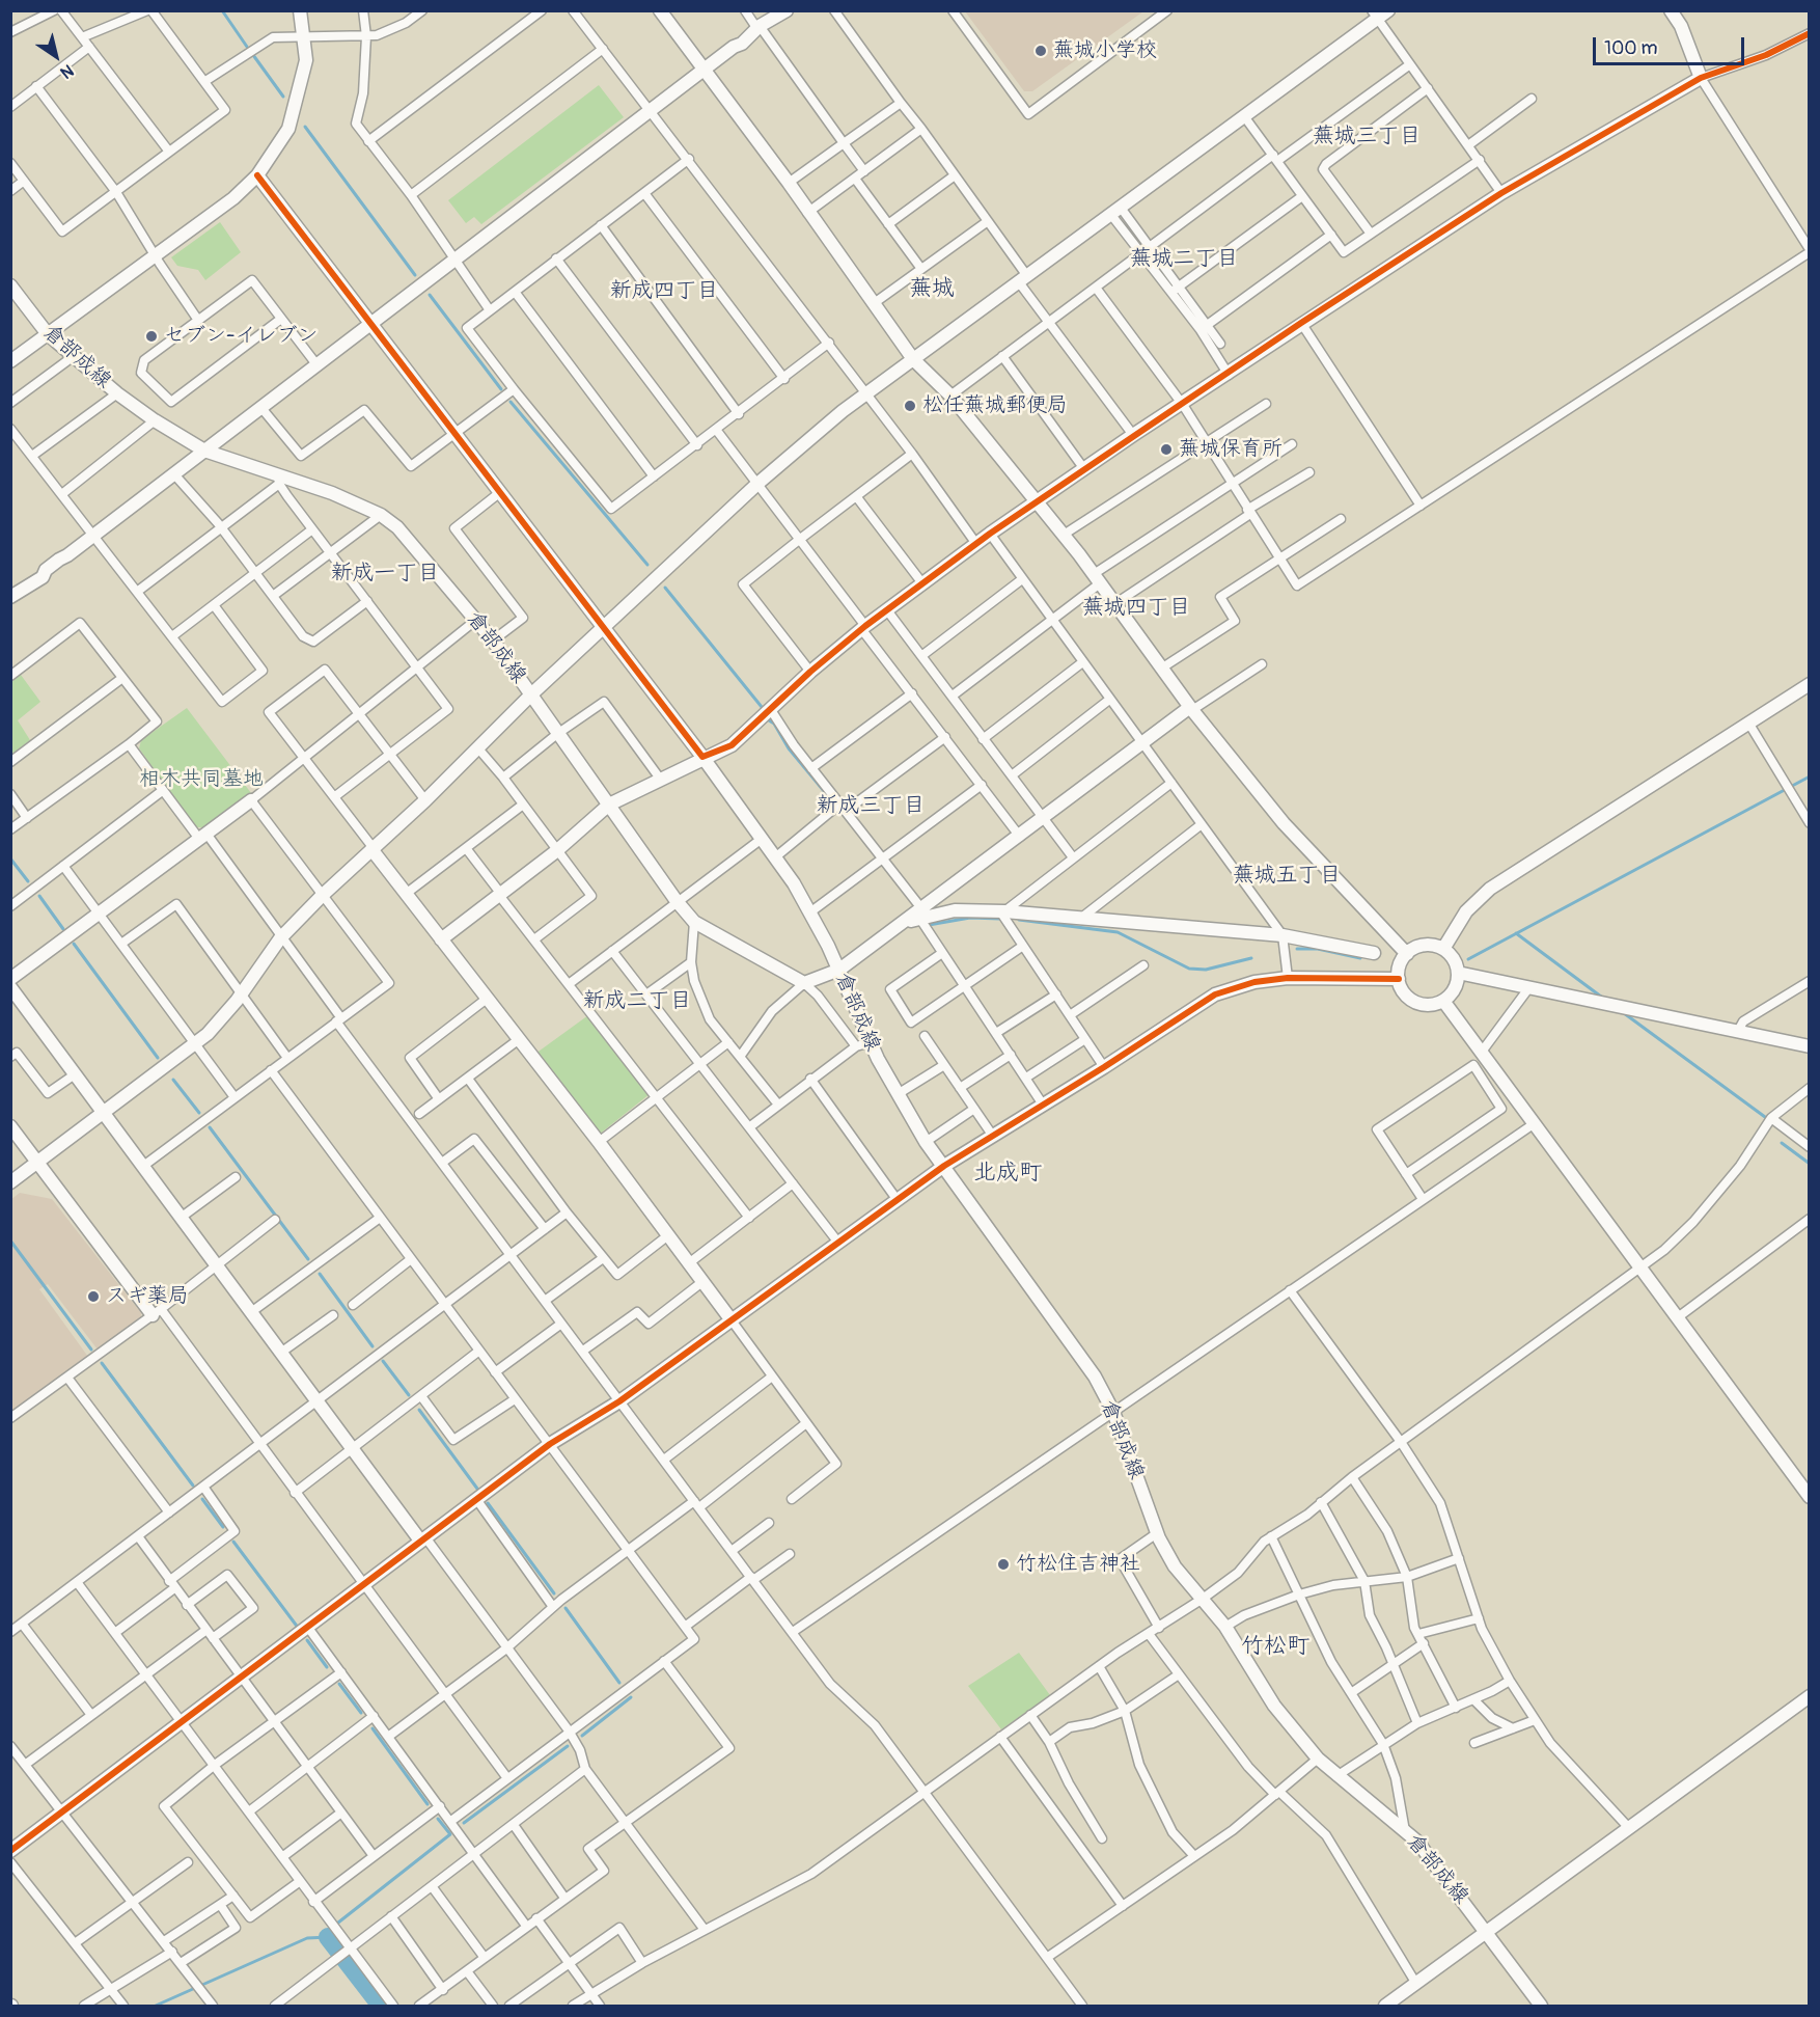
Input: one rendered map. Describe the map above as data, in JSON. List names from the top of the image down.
{
  "streets": {
    "street": ["倉部成線"]
  },
  "districts": [
    "蕪城三丁目",
    "蕪城二丁目",
    "蕪城",
    "新成四丁目",
    "新成一丁目",
    "蕪城四丁目",
    "新成三丁目",
    "蕪城五丁目",
    "新成二丁目",
    "北成町",
    "竹松町"
  ],
  "parks": ["相木共同墓地"],
  "places": [
    "蕪城小学校",
    "セブン-イレブン",
    "松任蕪城郵便局",
    "蕪城保育所",
    "スギ薬局",
    "竹松住吉神社"
  ],
  "scale_bar": "100 m",
  "north": "bottom right"
}
